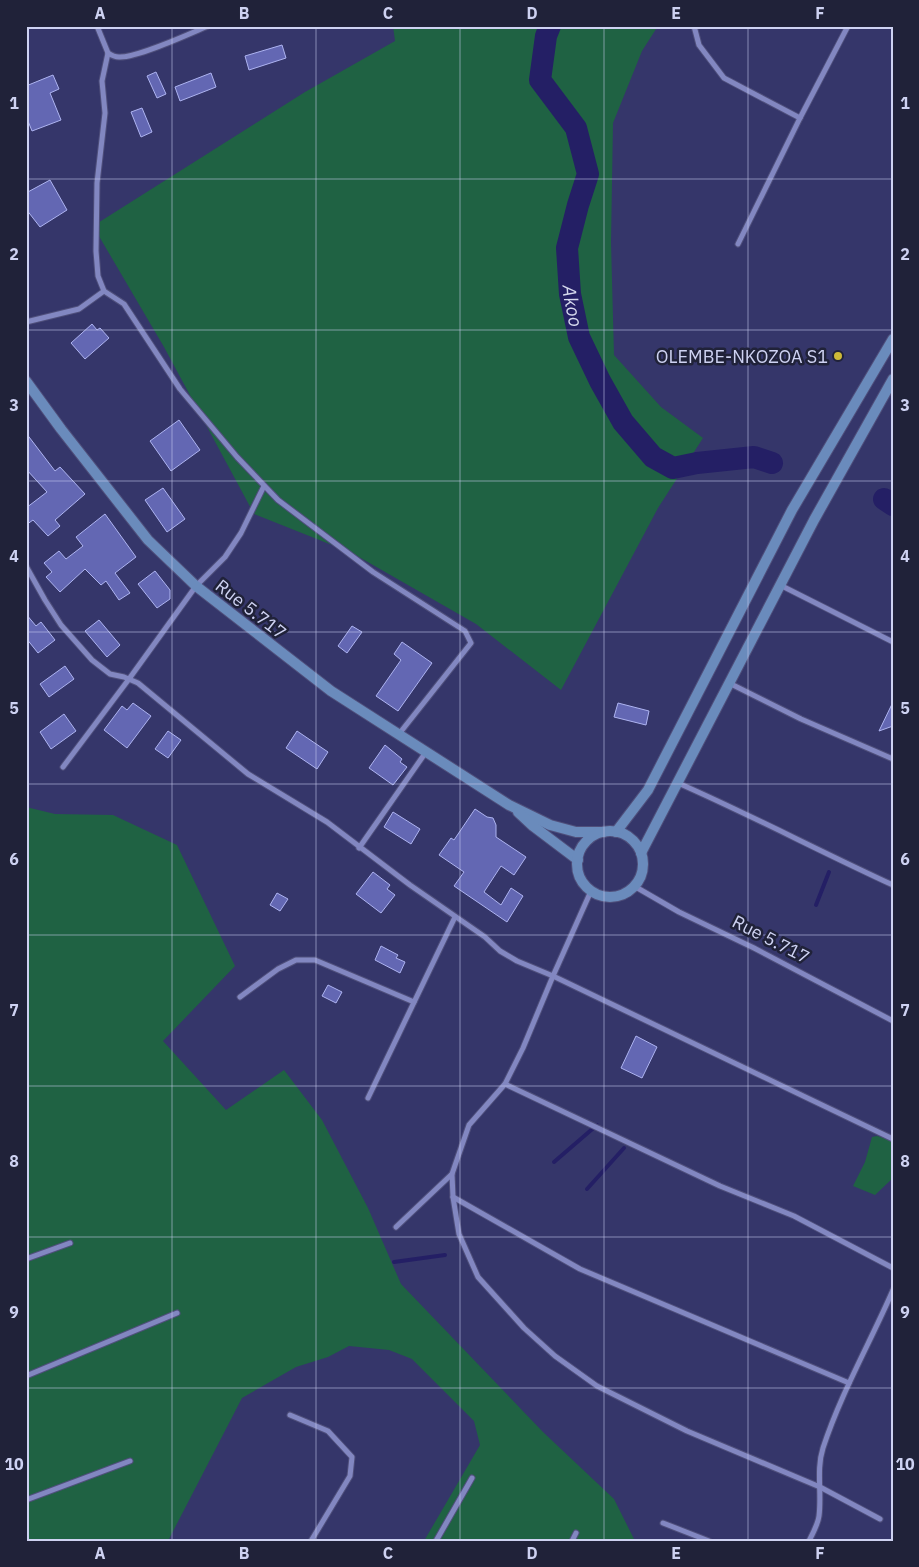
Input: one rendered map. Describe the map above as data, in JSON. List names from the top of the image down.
{
  "streets": {
    "street": ["Rue 5.717"]
  },
  "water": ["Akoo"],
  "places": ["OLEMBE-NKOZOA S1"],
  "grid": {
    "columns": [
      "A",
      "B",
      "C",
      "D",
      "E",
      "F"
    ],
    "rows": [
      "1",
      "2",
      "3",
      "4",
      "5",
      "6",
      "7",
      "8",
      "9",
      "10"
    ]
  }
}
